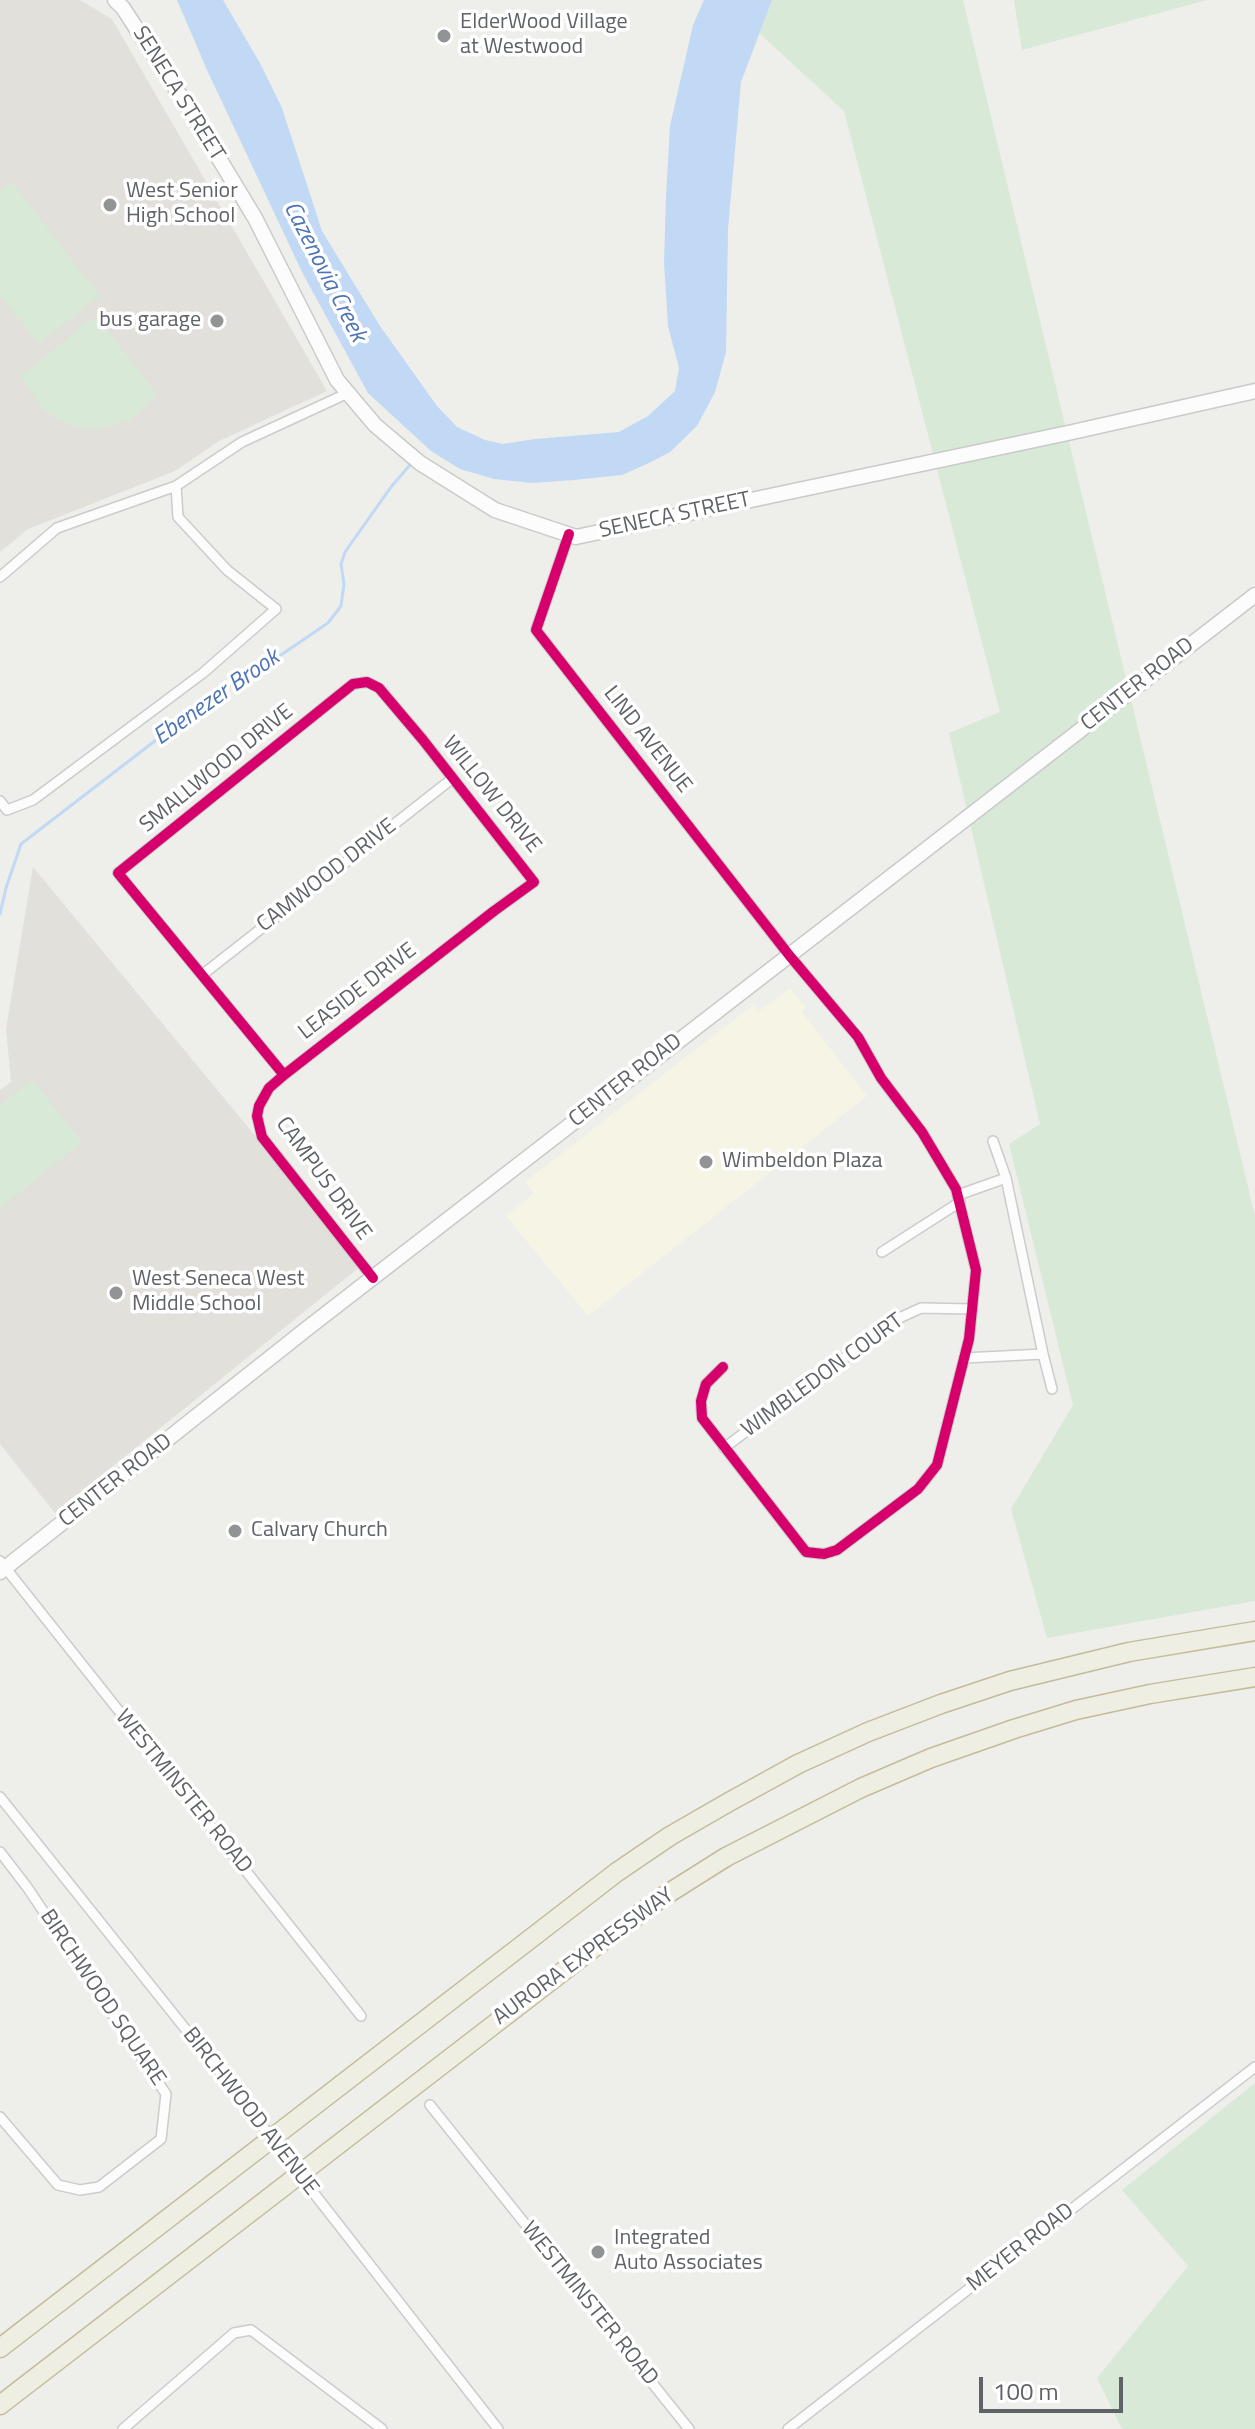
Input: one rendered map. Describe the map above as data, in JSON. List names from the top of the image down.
{
  "streets": {
    "highway": ["AURORA EXPRESSWAY"],
    "main road": ["SENECA STREET", "CENTER ROAD"],
    "street": [
      "LIND AVENUE",
      "SMALLWOOD DRIVE",
      "WILLOW DRIVE",
      "CAMWOOD DRIVE",
      "LEASIDE DRIVE",
      "CAMPUS DRIVE",
      "WIMBLEDON COURT",
      "WESTMINSTER ROAD",
      "BIRCHWOOD SQUARE",
      "BIRCHWOOD AVENUE",
      "MEYER ROAD"
    ]
  },
  "crossings": [
    ["SENECA STREET", "LIND AVENUE"],
    ["CENTER ROAD", "LIND AVENUE"],
    ["CENTER ROAD", "CAMPUS DRIVE"],
    ["CENTER ROAD", "WIMBLEDON COURT"],
    ["CENTER ROAD", "WESTMINSTER ROAD"],
    ["LIND AVENUE", "WIMBLEDON COURT"],
    ["SMALLWOOD DRIVE", "WILLOW DRIVE"],
    ["SMALLWOOD DRIVE", "CAMWOOD DRIVE"],
    ["WILLOW DRIVE", "CAMWOOD DRIVE"],
    ["WILLOW DRIVE", "LEASIDE DRIVE"],
    ["LEASIDE DRIVE", "CAMPUS DRIVE"]
  ],
  "water": ["Cazenovia Creek", "Ebenezer Brook"],
  "places": [
    "ElderWood Village at Westwood",
    "West Senior High School",
    "bus garage",
    "Wimbeldon Plaza",
    "West Seneca West Middle School",
    "Calvary Church",
    "Integrated Auto Associates"
  ],
  "scale_bar": "100 m"
}
